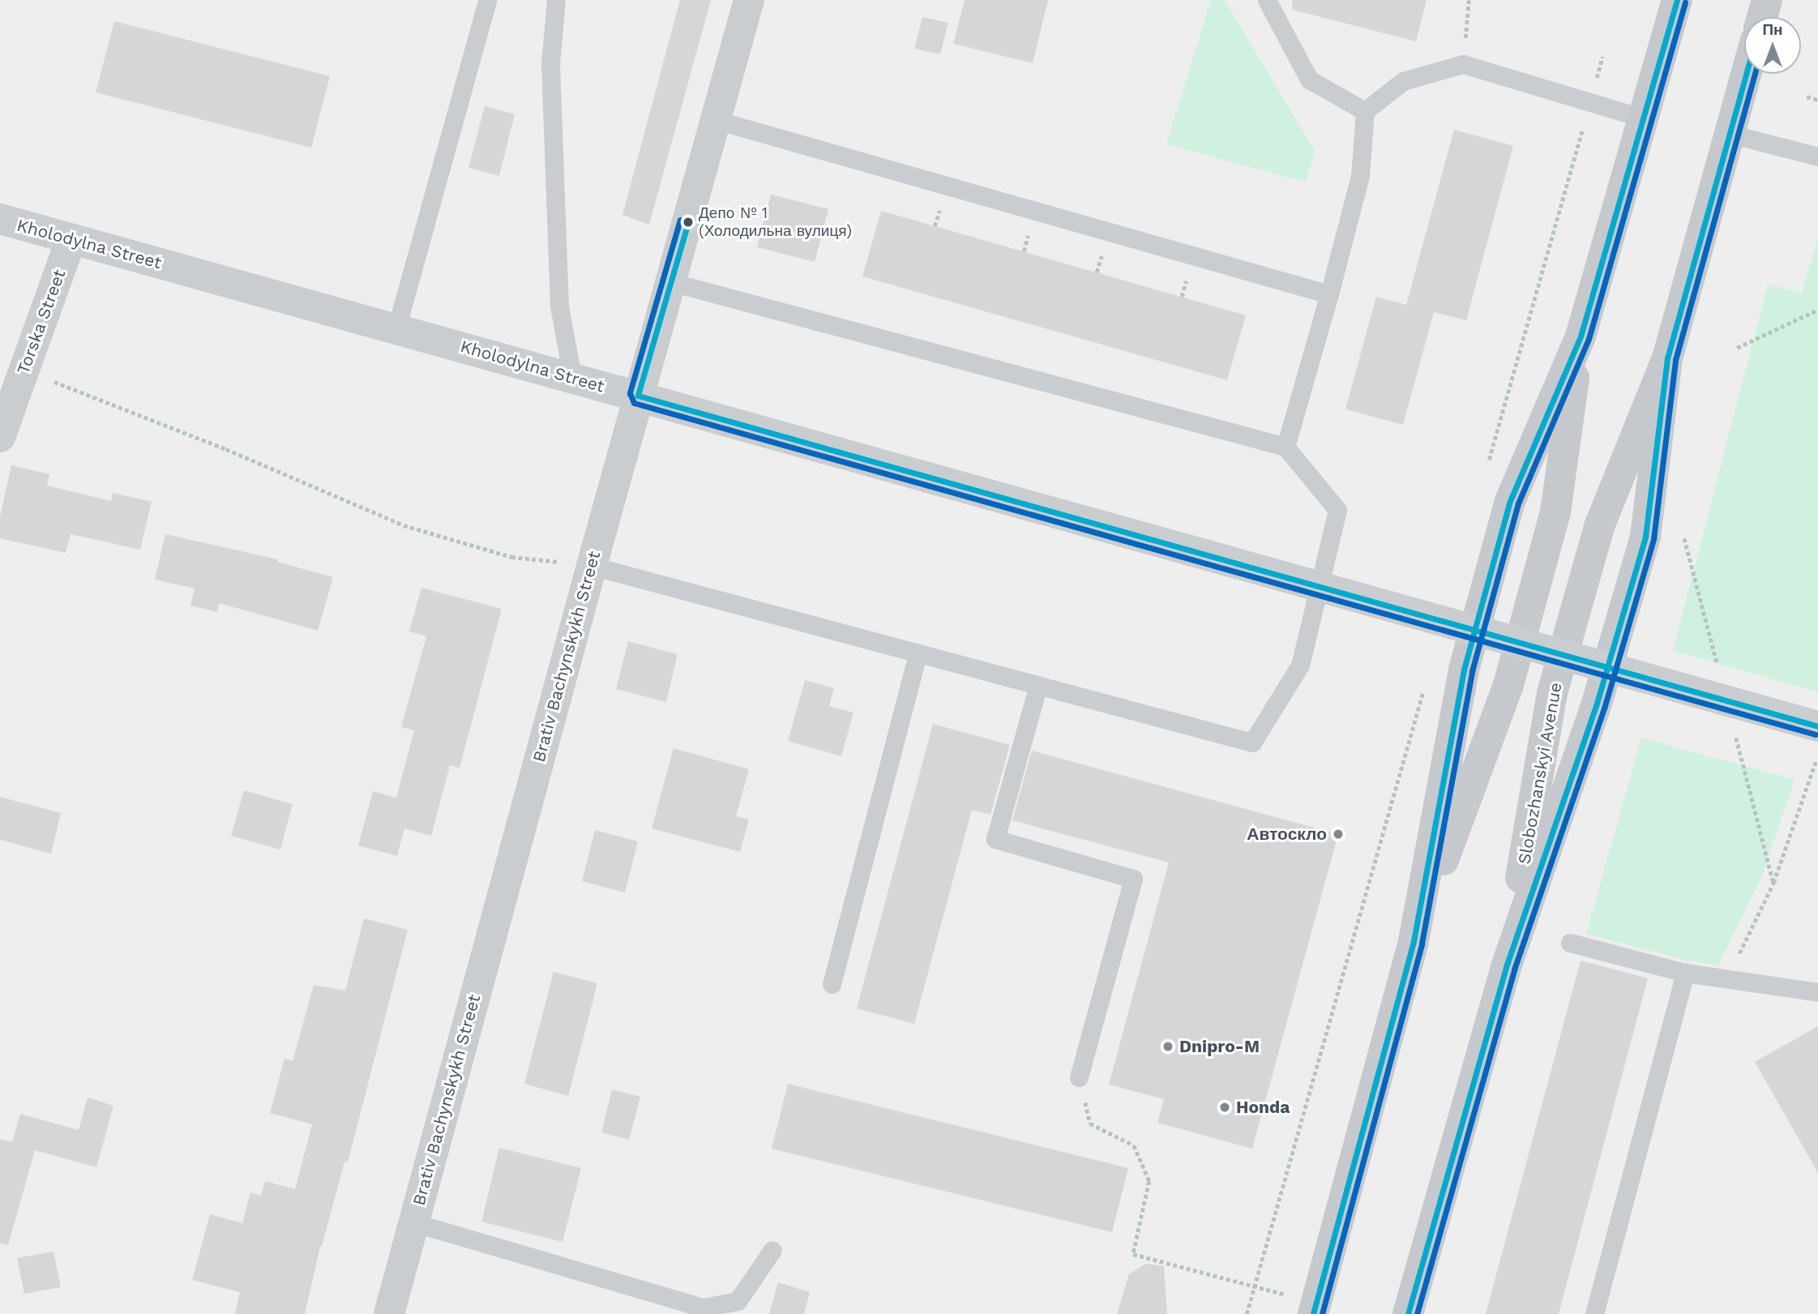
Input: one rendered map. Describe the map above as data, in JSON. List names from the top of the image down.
{
  "streets": {
    "main road": ["Slobozhanskyi Avenue"],
    "street": ["Kholodylna Street", "Torska Street", "Brativ Bachynskykh Street"]
  },
  "crossings": [
    ["Kholodylna Street", "Torska Street"],
    ["Kholodylna Street", "Brativ Bachynskykh Street"]
  ],
  "places": [
    "Депо № 1 (Холодильна вулиця)",
    "Автоскло",
    "Dnipro-M",
    "Honda"
  ],
  "north": "top"
}
